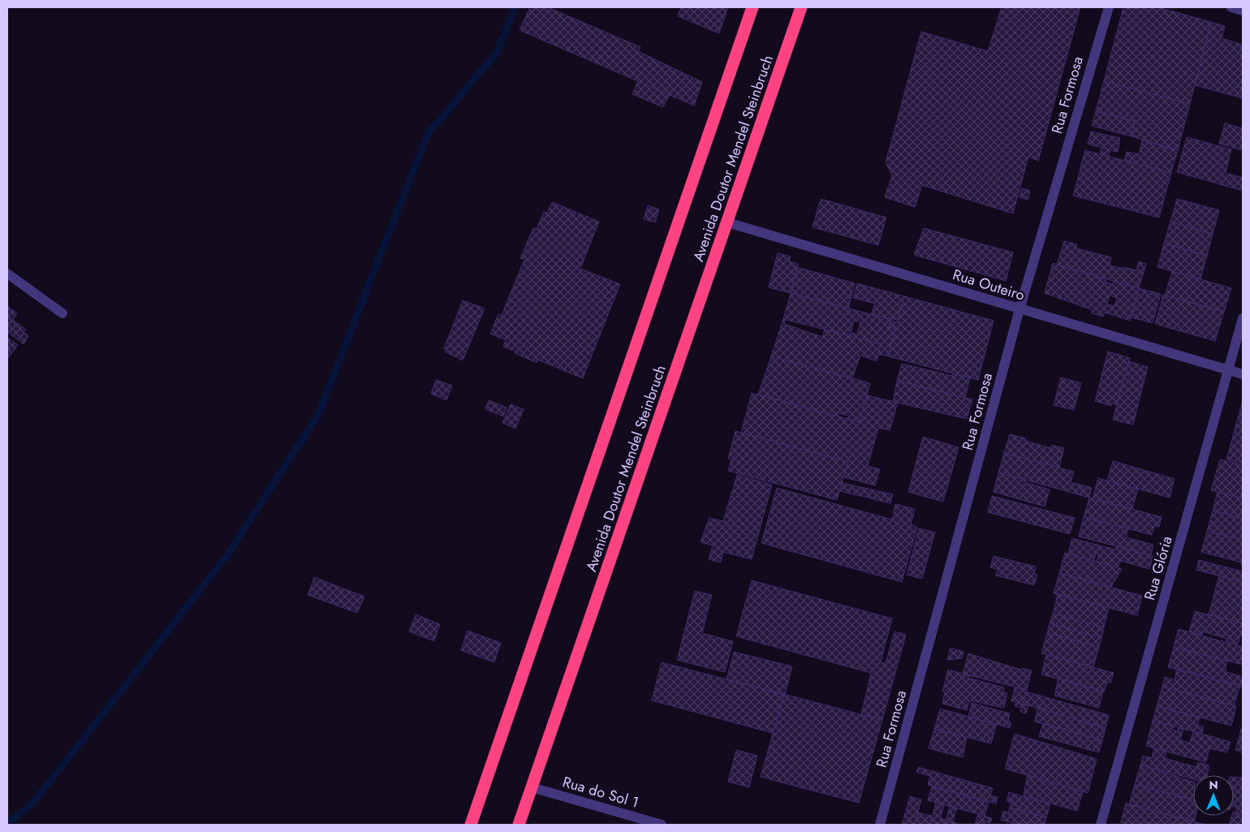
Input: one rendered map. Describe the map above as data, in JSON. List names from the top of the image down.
{
  "streets": {
    "highway": ["Avenida Doutor Mendel Steinbruch"],
    "street": [
      "Rua Formosa",
      "Rua Outeiro",
      "Rua Glória",
      "Rua do Sol 1"
    ]
  },
  "crossings": [
    ["Rua Formosa", "Rua Outeiro"],
    ["Avenida Doutor Mendel Steinbruch", "Rua Outeiro"],
    ["Avenida Doutor Mendel Steinbruch", "Rua do Sol 1"],
    ["Rua Outeiro", "Rua Glória"]
  ],
  "north": "top"
}
